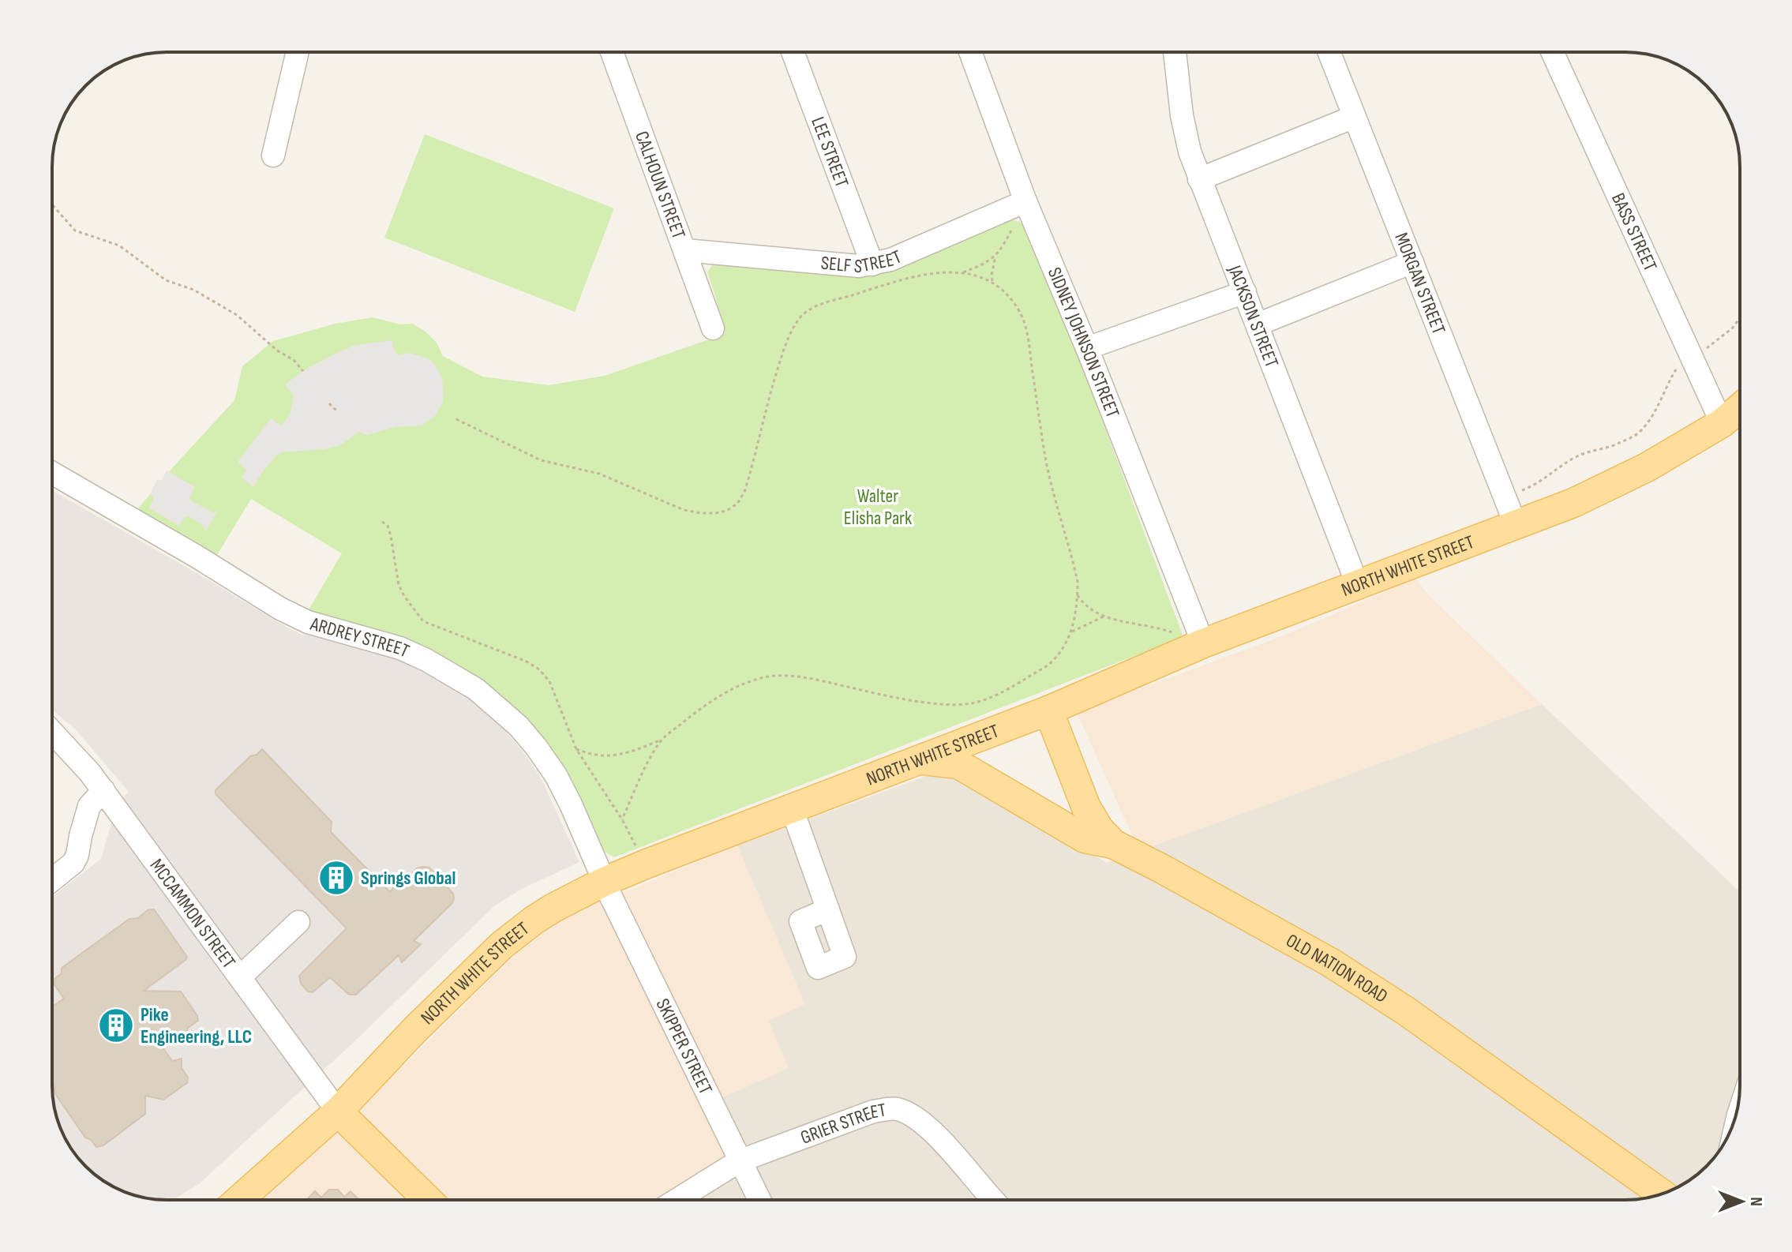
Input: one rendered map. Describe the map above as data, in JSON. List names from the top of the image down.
{
  "streets": {
    "main road": ["NORTH WHITE STREET", "OLD NATION ROAD"],
    "street": [
      "LEE STREET",
      "CALHOUN STREET",
      "BASS STREET",
      "SELF STREET",
      "MORGAN STREET",
      "JACKSON STREET",
      "SIDNEY JOHNSON STREET",
      "ARDREY STREET",
      "MCCAMMON STREET",
      "SKIPPER STREET",
      "GRIER STREET"
    ]
  },
  "crossings": [
    ["LEE STREET", "SELF STREET"],
    ["CALHOUN STREET", "SELF STREET"],
    ["BASS STREET", "NORTH WHITE STREET"],
    ["SELF STREET", "SIDNEY JOHNSON STREET"],
    ["MORGAN STREET", "NORTH WHITE STREET"],
    ["JACKSON STREET", "NORTH WHITE STREET"],
    ["SIDNEY JOHNSON STREET", "NORTH WHITE STREET"],
    ["NORTH WHITE STREET", "ARDREY STREET"],
    ["NORTH WHITE STREET", "MCCAMMON STREET"],
    ["NORTH WHITE STREET", "OLD NATION ROAD"],
    ["NORTH WHITE STREET", "SKIPPER STREET"],
    ["ARDREY STREET", "SKIPPER STREET"],
    ["SKIPPER STREET", "GRIER STREET"]
  ],
  "parks": ["Walter Elisha Park"],
  "places": {
    "building": ["Springs Global", "Pike Engineering, LLC"]
  },
  "north": "right"
}
